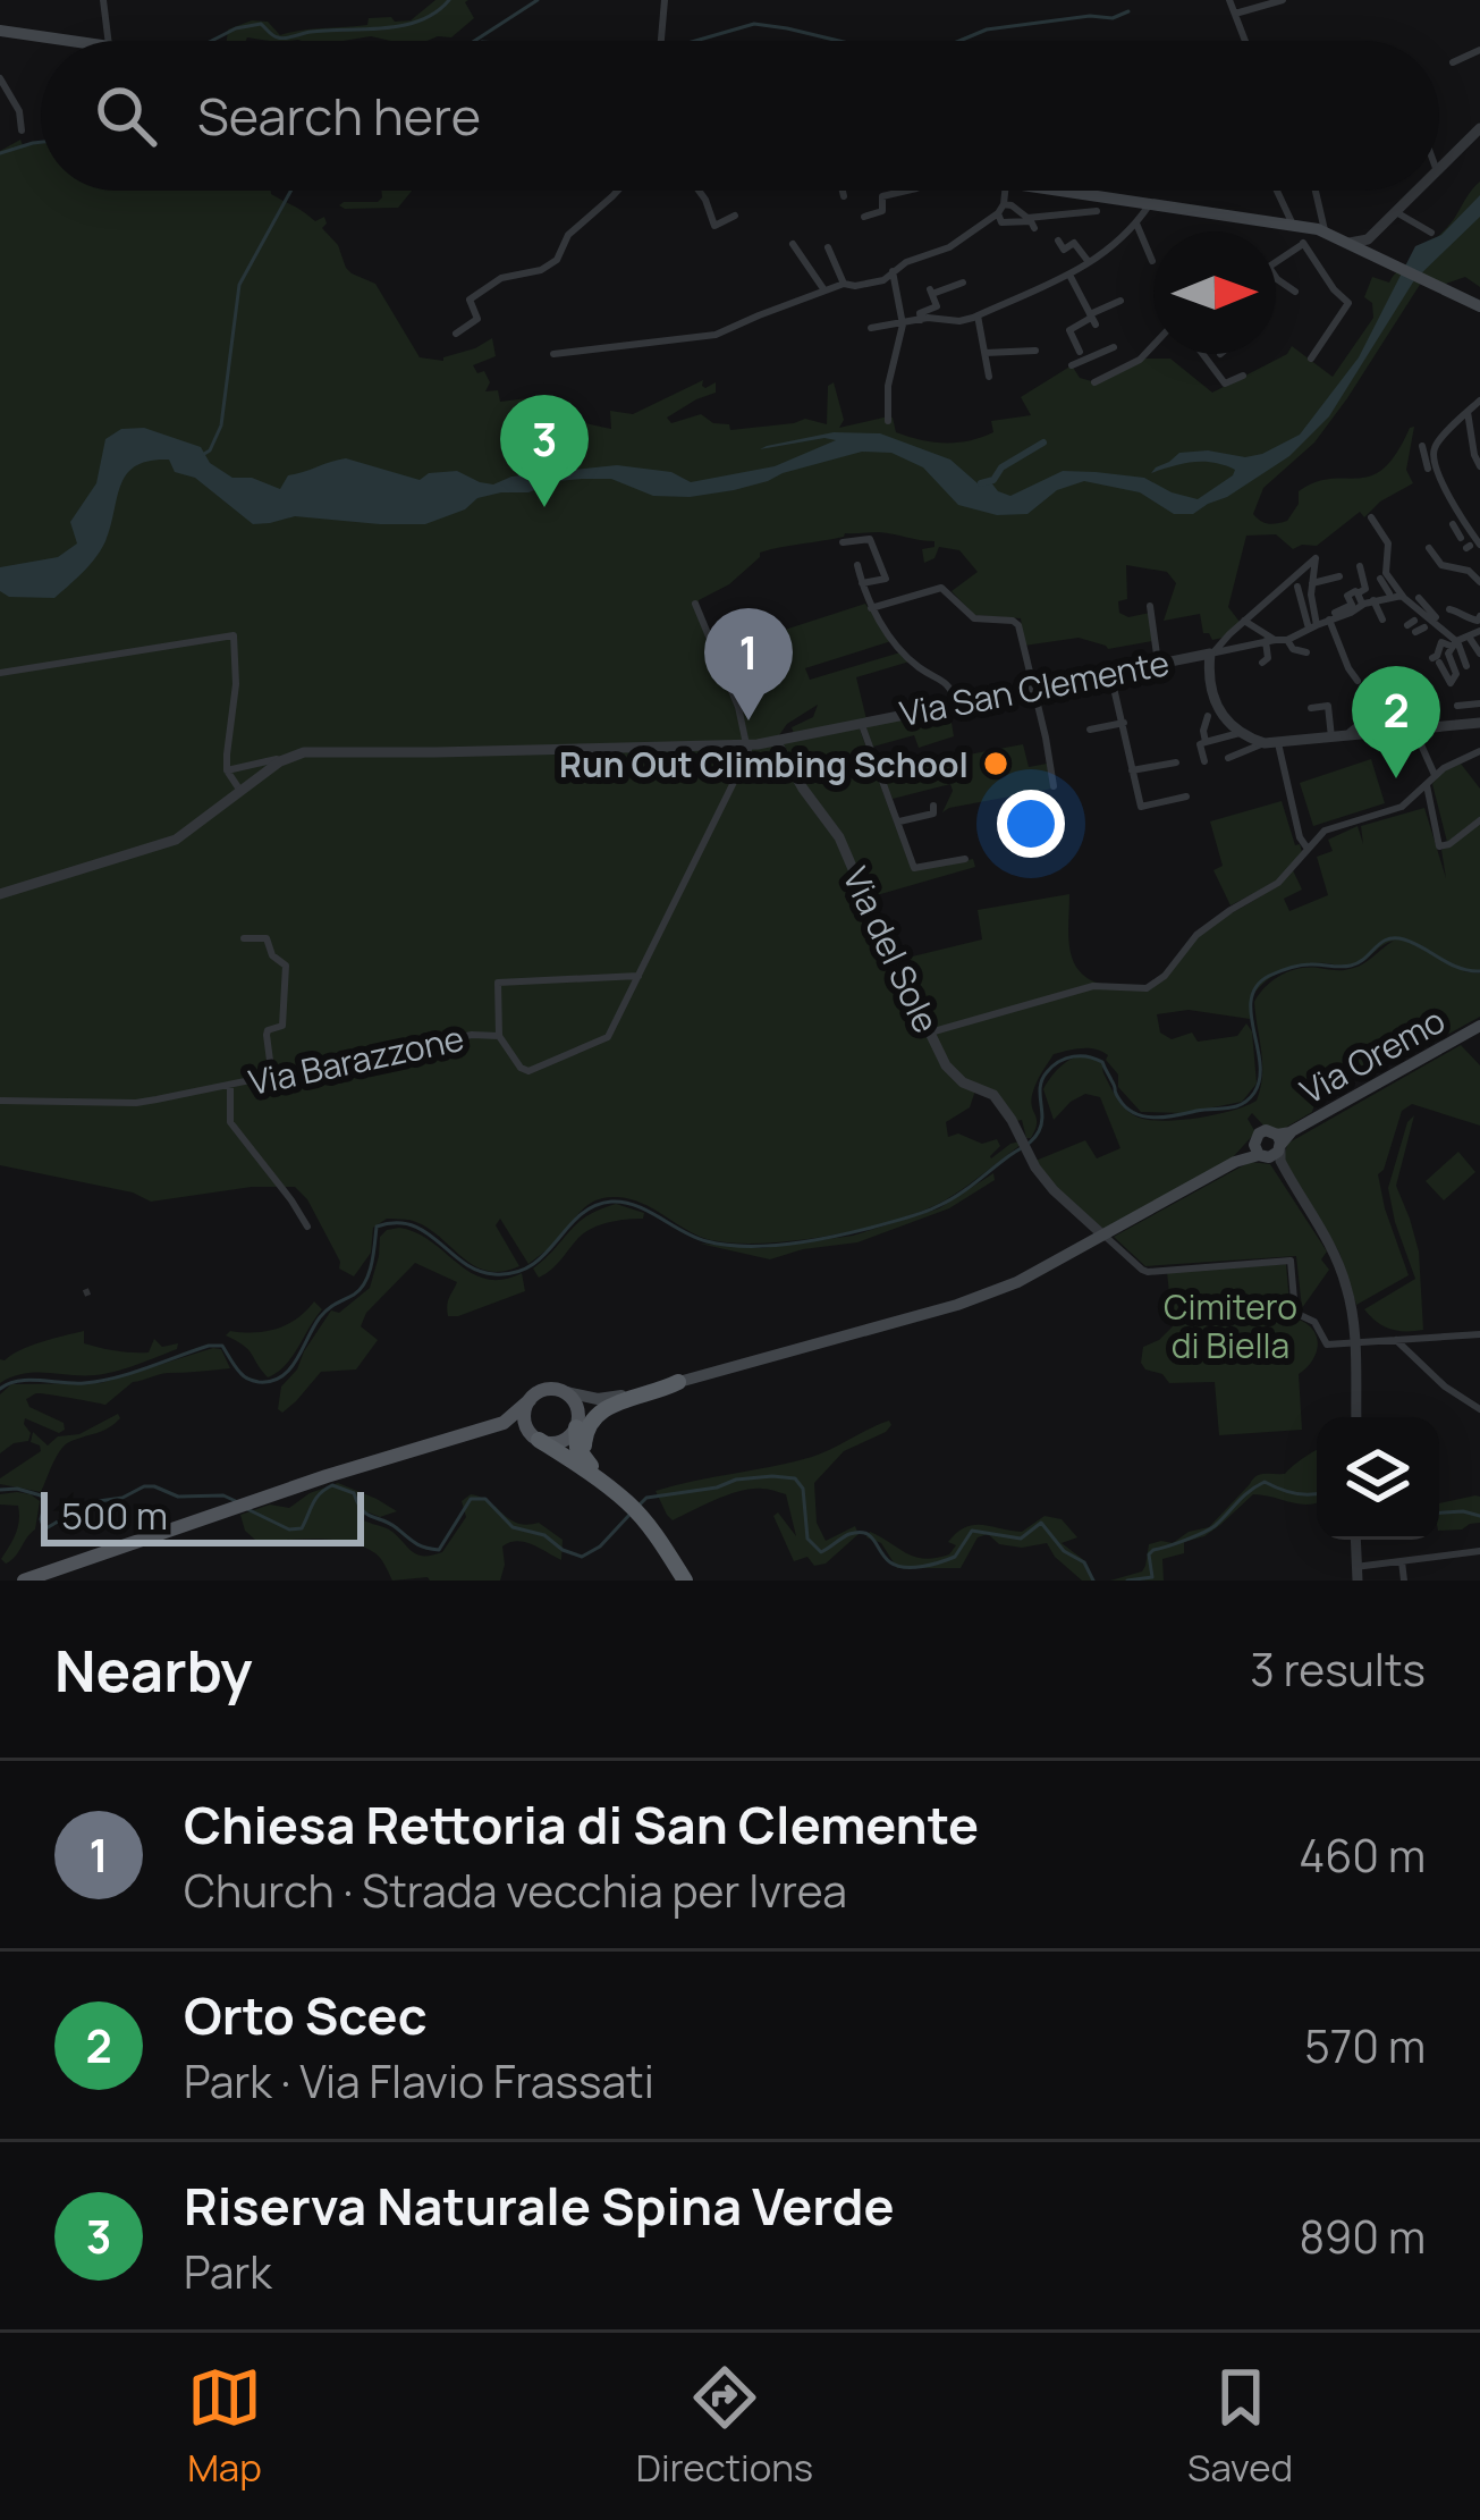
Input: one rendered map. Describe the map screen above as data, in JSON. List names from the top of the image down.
{
  "streets": {
    "main road": ["Via Oremo"],
    "street": ["Via San Clemente", "Via del Sole", "Via Barazzone"]
  },
  "crossings": [
    ["Via San Clemente", "Via del Sole"],
    ["Via San Clemente", "Via Barazzone"],
    ["Via del Sole", "Via Oremo"]
  ],
  "parks": ["Cimitero di Biella"],
  "places": ["Run Out Climbing School"],
  "scale_bar": "500 m",
  "north": "right",
  "page": {
    "search": "Search here",
    "pins": ["3", "1", "2"],
    "scale": "500 m",
    "heading": ["Nearby", "3 results"],
    "list": [
      {
        "mark": "1",
        "name": "Chiesa Rettoria di San Clemente",
        "note": "Church · Strada vecchia per Ivrea",
        "value": "460 m"
      },
      {
        "mark": "2",
        "name": "Orto Scec",
        "note": "Park · Via Flavio Frassati",
        "value": "570 m"
      },
      {
        "mark": "3",
        "name": "Riserva Naturale Spina Verde",
        "note": "Park",
        "value": "890 m"
      }
    ],
    "nav": ["Map", "Directions", "Saved"]
  }
}
